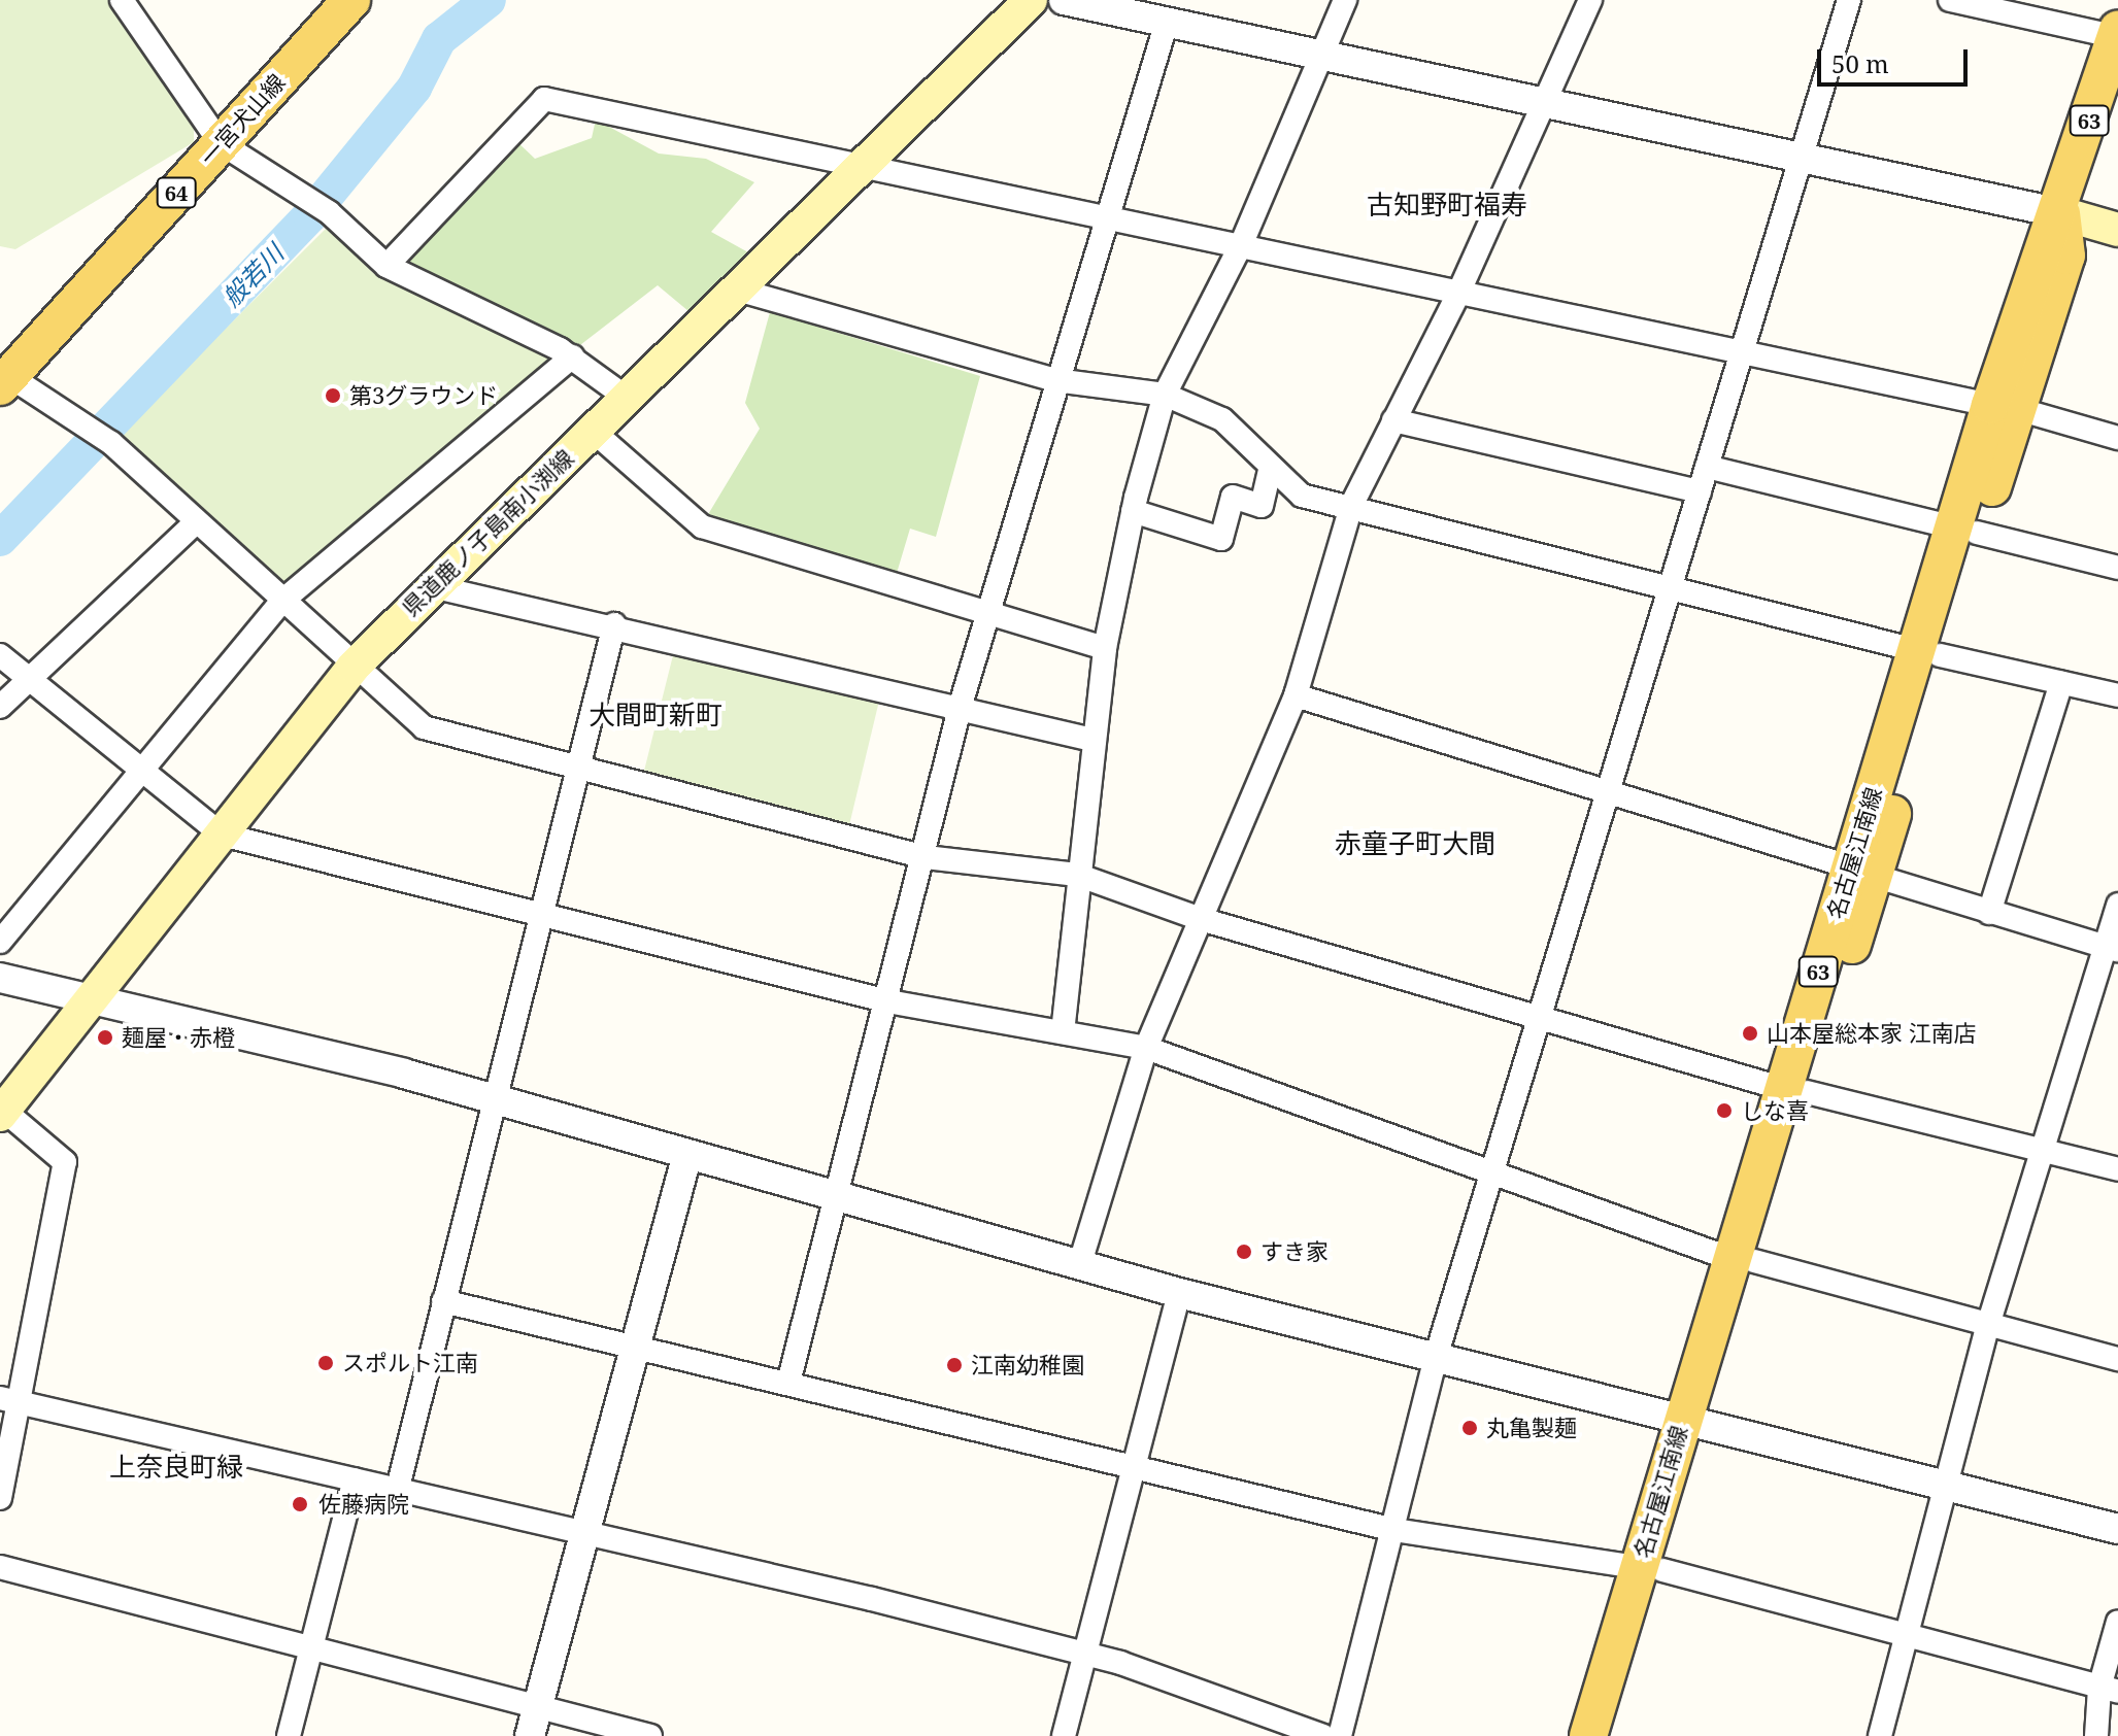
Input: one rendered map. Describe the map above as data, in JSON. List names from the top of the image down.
{
  "streets": {
    "main road": [
      "一宮犬山線",
      "63",
      "64",
      "県道鹿ノ子島南小渕線",
      "名古屋江南線"
    ]
  },
  "districts": [
    "古知野町福寿",
    "大間町新町",
    "赤童子町大間",
    "上奈良町緑"
  ],
  "water": ["般若川"],
  "places": [
    "第3グラウンド",
    "山本屋総本家 江南店",
    "麺屋・赤橙",
    "しな喜",
    "すき家",
    "スポルト江南",
    "江南幼稚園",
    "丸亀製麺",
    "佐藤病院"
  ],
  "scale_bar": "50 m"
}
